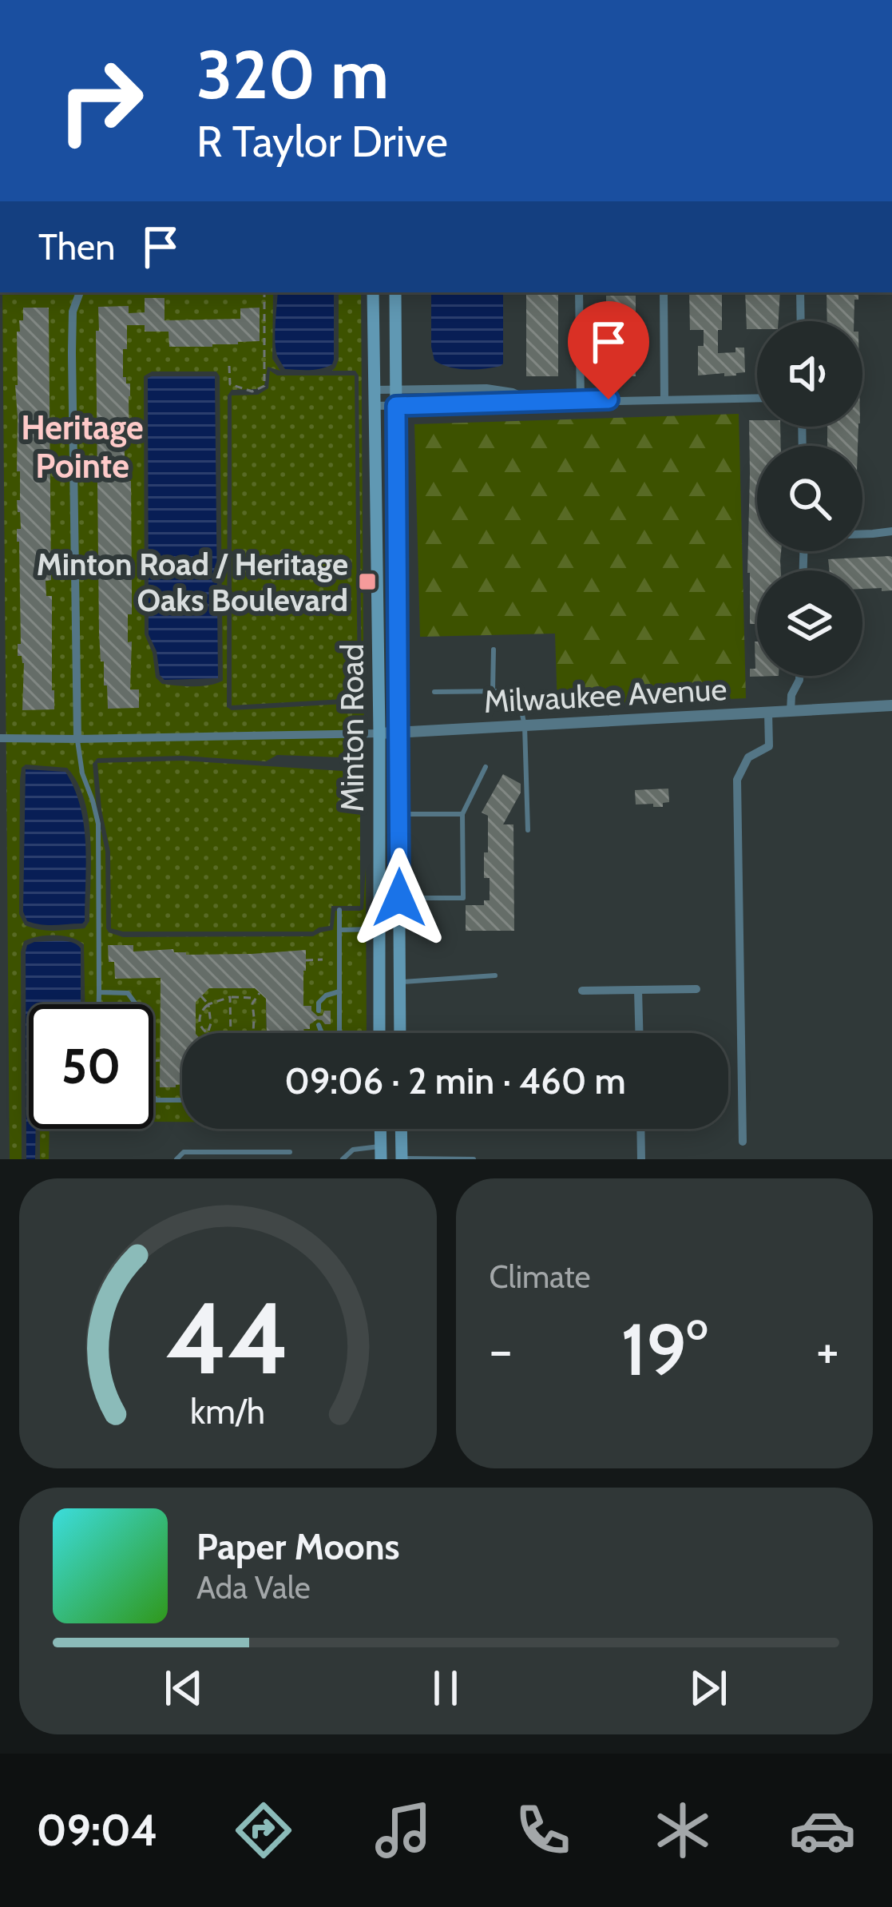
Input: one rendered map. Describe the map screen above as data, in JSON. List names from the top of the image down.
{
  "streets": {
    "main road": ["Minton Road"],
    "street": ["Milwaukee Avenue"]
  },
  "crossings": [
    ["Milwaukee Avenue", "Minton Road"]
  ],
  "districts": ["Heritage Pointe"],
  "places": {
    "transit": ["Minton Road / Heritage Oaks Boulevard"]
  },
  "page": {
    "turn": ["320 m", "R Taylor Drive"],
    "then": "Then",
    "limit": "50",
    "trip": "09:06 · 2 min · 460 m",
    "tile": "Climate",
    "heat": ["−", "19°", "+"],
    "song": ["Paper Moons", "Ada Vale"],
    "tabs": "09:04",
    "gauge": ["44", "km/h"]
  }
}
